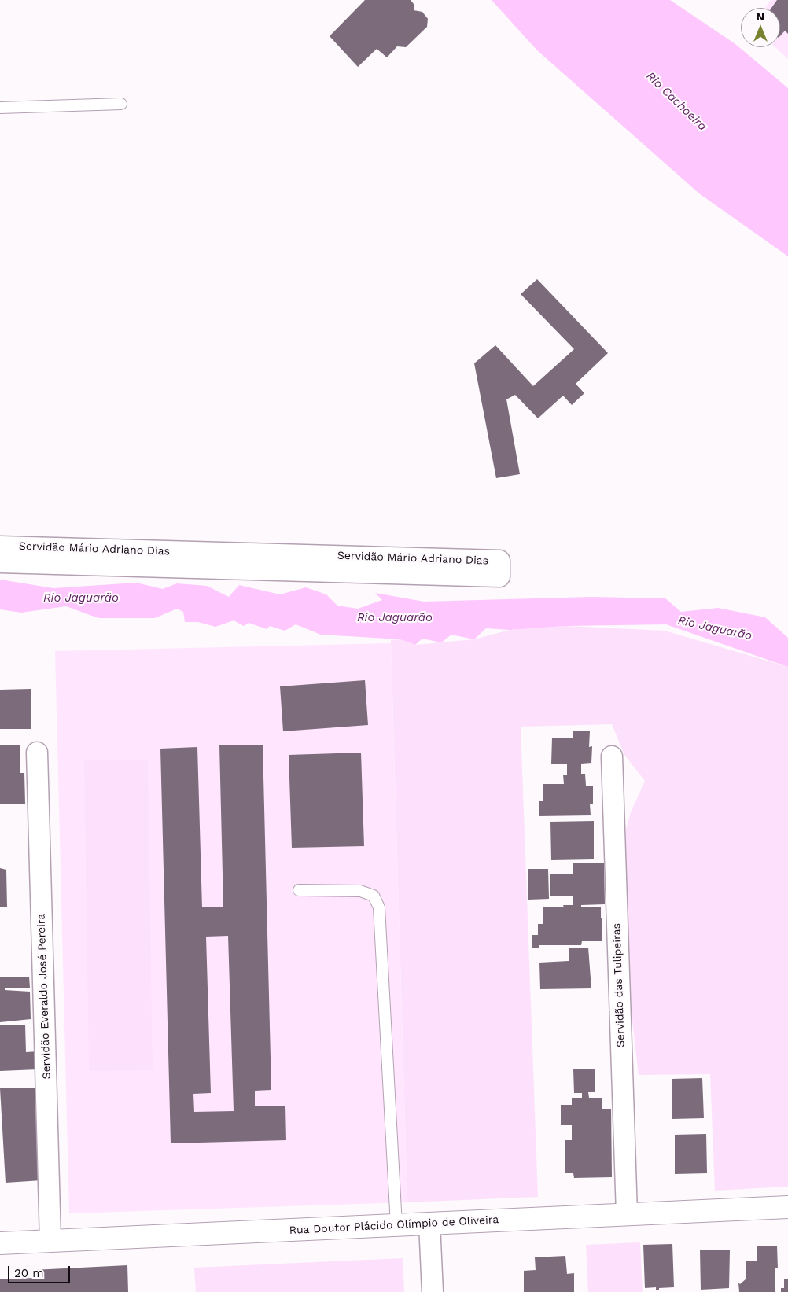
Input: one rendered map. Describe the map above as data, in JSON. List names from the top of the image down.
{
  "streets": {
    "main road": ["Rua Doutor Plácido Olímpio de Oliveira"],
    "street": ["Servidão Mário Adriano Dias", "Servidão das Tulipeiras", "Servidão Everaldo José Pereira"]
  },
  "crossings": [
    ["Servidão das Tulipeiras", "Rua Doutor Plácido Olímpio de Oliveira"],
    ["Servidão Everaldo José Pereira", "Rua Doutor Plácido Olímpio de Oliveira"]
  ],
  "water": ["Rio Cachoeira", "Rio Jaguarão"],
  "scale_bar": "20 m",
  "north": "top"
}
